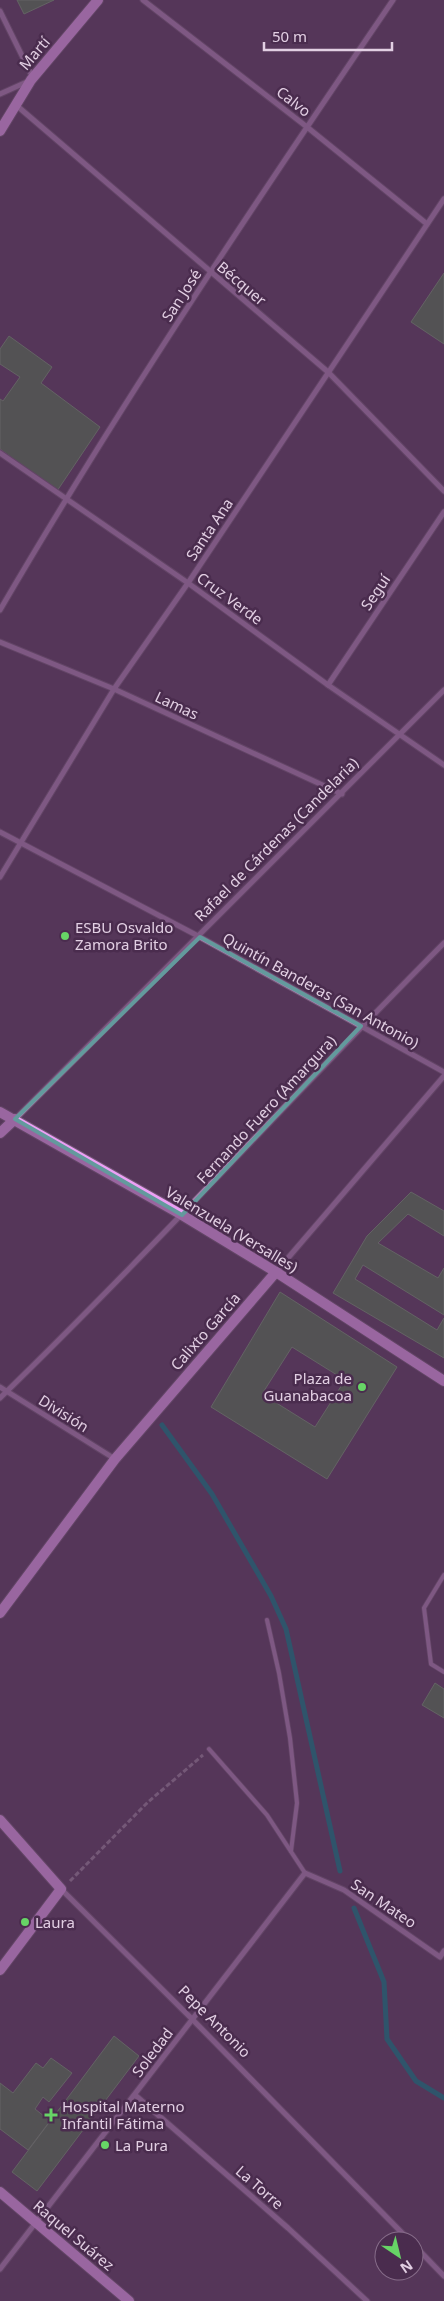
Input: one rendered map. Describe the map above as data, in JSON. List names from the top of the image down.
{
  "streets": {
    "street": [
      "Martí",
      "Calvo",
      "Bécquer",
      "San José",
      "Santa Ana",
      "Seguí",
      "Cruz Verde",
      "Lamas",
      "Rafael de Cárdenas (Candelaria)",
      "Quintín Banderas (San Antonio)",
      "Fernando Fuero (Amargura)",
      "Valenzuela (Versalles)",
      "Calixto García",
      "División",
      "San Mateo",
      "Pepe Antonio",
      "Soledad",
      "La Torre",
      "Raquel Suárez"
    ]
  },
  "crossings": [
    ["Martí", "Bécquer"],
    ["Calvo", "San José"],
    ["Calvo", "Santa Ana"],
    ["Bécquer", "San José"],
    ["Bécquer", "Santa Ana"],
    ["San José", "Cruz Verde"],
    ["Santa Ana", "Cruz Verde"],
    ["Santa Ana", "Lamas"],
    ["Santa Ana", "Quintín Banderas (San Antonio)"],
    ["Seguí", "Cruz Verde"],
    ["Cruz Verde", "Rafael de Cárdenas (Candelaria)"],
    ["Lamas", "Rafael de Cárdenas (Candelaria)"],
    ["Rafael de Cárdenas (Candelaria)", "Quintín Banderas (San Antonio)"],
    ["Rafael de Cárdenas (Candelaria)", "Valenzuela (Versalles)"],
    ["Quintín Banderas (San Antonio)", "Fernando Fuero (Amargura)"],
    ["Fernando Fuero (Amargura)", "Valenzuela (Versalles)"],
    ["Fernando Fuero (Amargura)", "División"],
    ["Valenzuela (Versalles)", "Calixto García"],
    ["Calixto García", "División"],
    ["San Mateo", "Soledad"],
    ["Pepe Antonio", "Soledad"],
    ["Soledad", "La Torre"],
    ["Soledad", "Raquel Suárez"]
  ],
  "places": {
    "other": [
      "ESBU Osvaldo Zamora Brito",
      "Plaza de Guanabacoa",
      "Laura",
      "La Pura"
    ],
    "health": ["Hospital Materno Infantil Fátima"]
  },
  "scale_bar": "50 m",
  "north": "bottom right"
}
